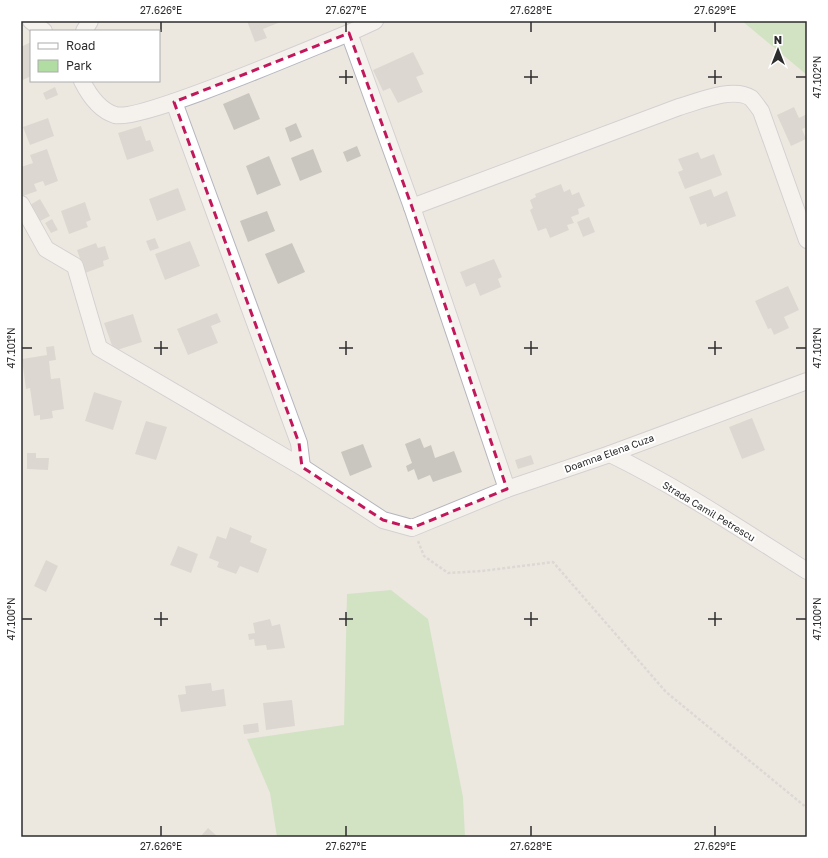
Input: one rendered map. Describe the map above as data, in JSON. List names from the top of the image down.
{
  "streets": {
    "street": ["Doamna Elena Cuza", "Strada Camil Petrescu"]
  },
  "crossings": [
    ["Doamna Elena Cuza", "Strada Camil Petrescu"]
  ],
  "legend": ["Road", "Park"],
  "north": "top",
  "coordinates": [
    "27.626°E",
    "27.627°E",
    "27.628°E",
    "27.629°E",
    "47.102°N",
    "47.101°N",
    "47.100°N"
  ]
}
